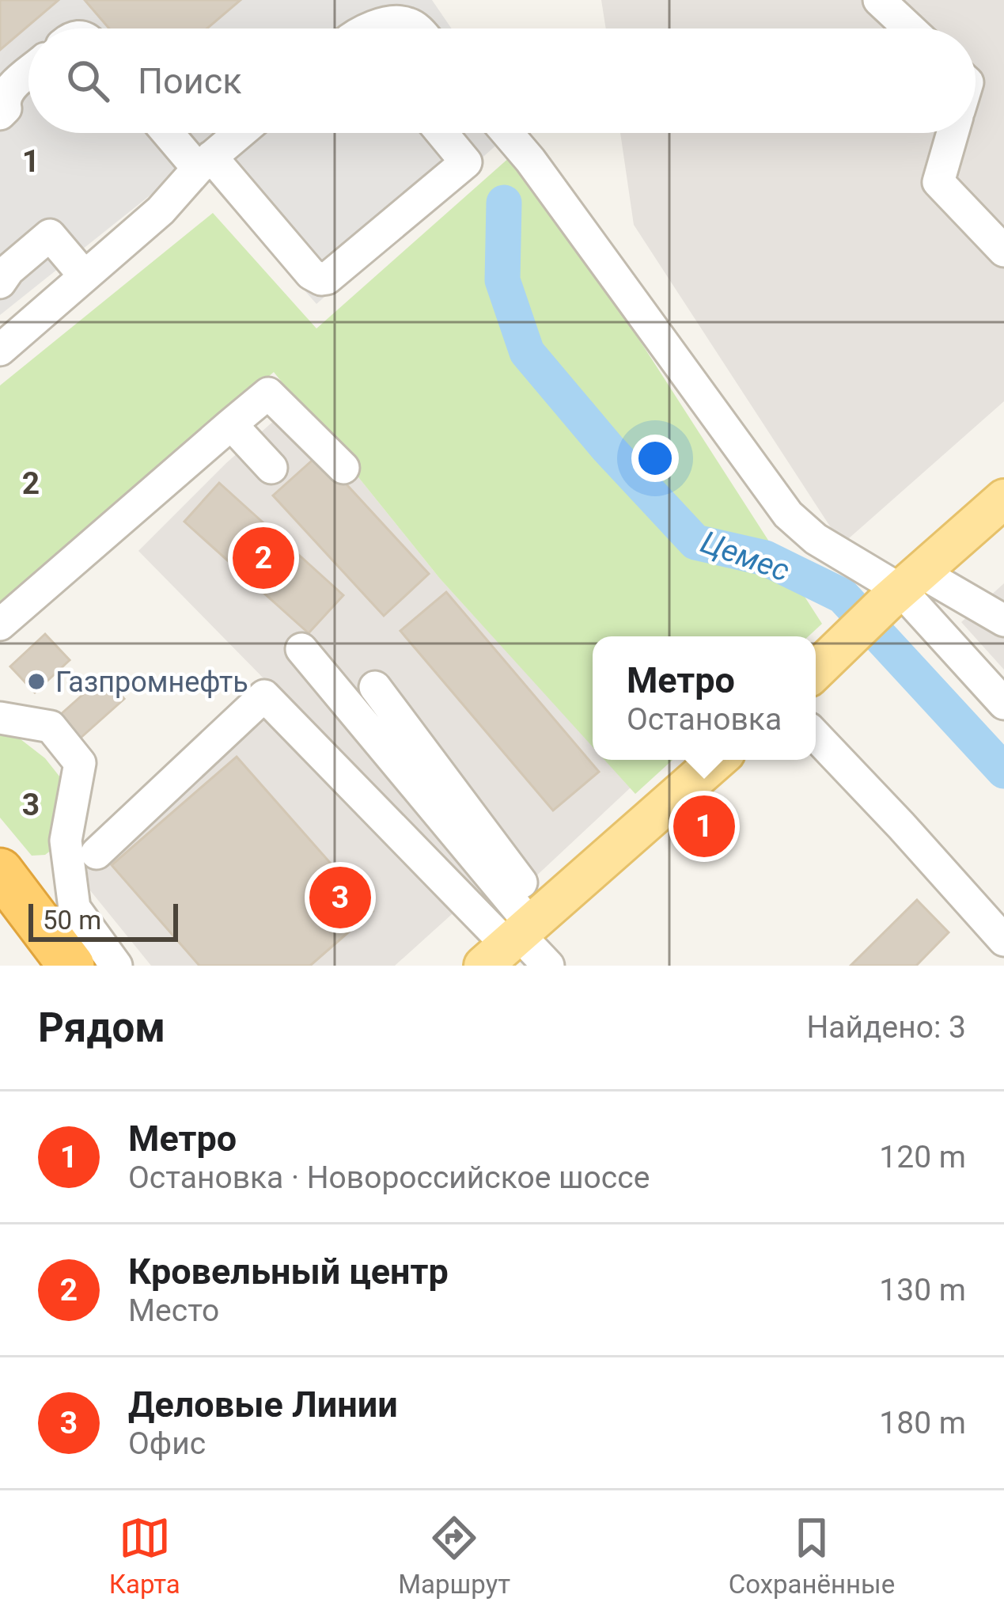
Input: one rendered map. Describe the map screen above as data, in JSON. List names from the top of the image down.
{
  "water": ["Цемес"],
  "places": ["Газпромнефть"],
  "scale_bar": "50 m",
  "page": {
    "search": "Поиск",
    "pins": ["2", "1", "3"],
    "popup": ["Метро", "Остановка"],
    "scale": "50 m",
    "heading": ["Рядом", "Найдено: 3"],
    "list": [
      {
        "mark": "1",
        "name": "Метро",
        "note": "Остановка · Новороссийское шоссе",
        "value": "120 m"
      },
      {
        "mark": "2",
        "name": "Кровельный центр",
        "note": "Место",
        "value": "130 m"
      },
      {
        "mark": "3",
        "name": "Деловые Линии",
        "note": "Офис",
        "value": "180 m"
      }
    ],
    "nav": ["Карта", "Маршрут", "Сохранённые"]
  },
  "grid": {
    "rows": ["1", "2", "3"]
  }
}
